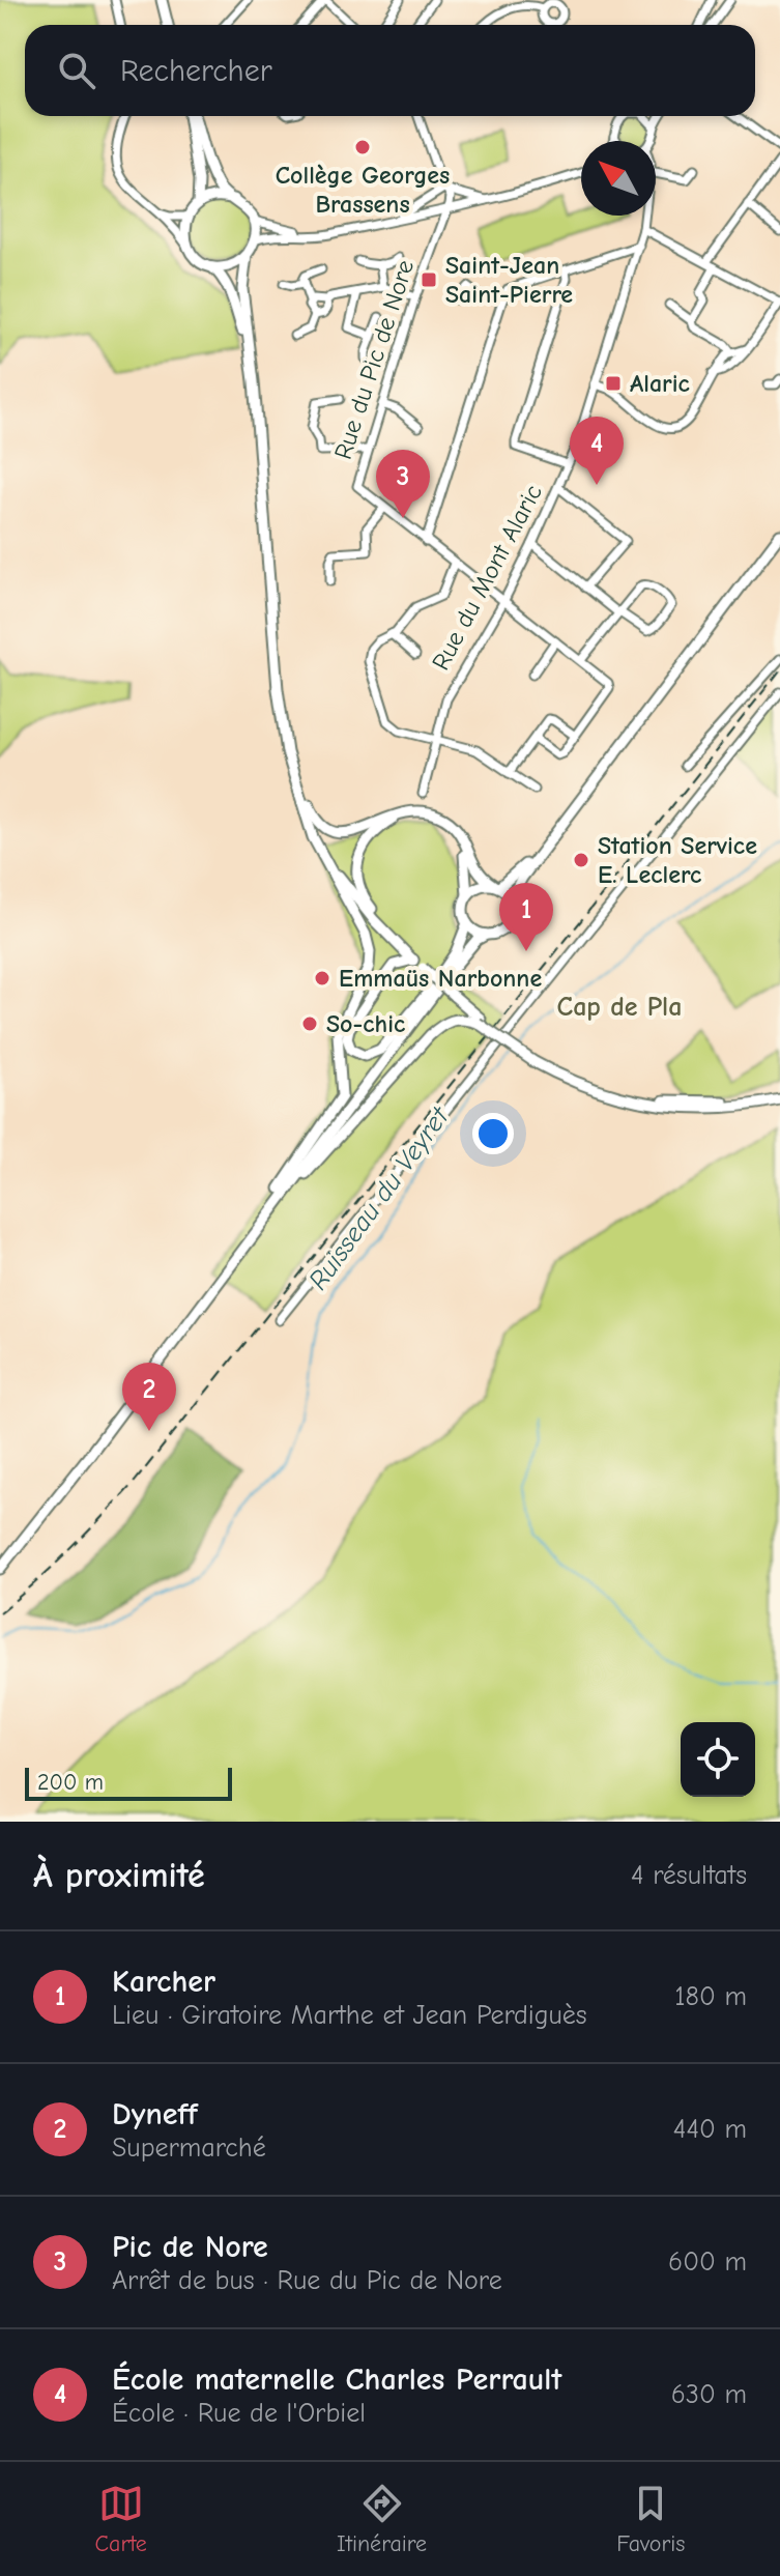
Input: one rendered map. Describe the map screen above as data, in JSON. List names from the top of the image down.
{
  "streets": {
    "street": ["Rue du Pic de Nore", "Rue du Mont Alaric"]
  },
  "crossings": [
    ["Rue du Pic de Nore", "Rue du Mont Alaric"]
  ],
  "districts": ["Cap de Pla"],
  "water": ["Ruisseau du Veyret"],
  "places": {
    "other": [
      "Collège Georges Brassens",
      "Station Service E. Leclerc",
      "Emmaüs Narbonne",
      "So-chic"
    ],
    "transit": ["Saint-Jean Saint-Pierre", "Alaric"]
  },
  "scale_bar": "200 m",
  "north": "top left",
  "page": {
    "search": "Rechercher",
    "pins": [
      "4",
      "3",
      "1",
      "2"
    ],
    "scale": "200 m",
    "heading": ["À proximité", "4 résultats"],
    "list": [
      {
        "mark": "1",
        "name": "Karcher",
        "note": "Lieu · Giratoire Marthe et Jean Perdiguès",
        "value": "180 m"
      },
      {
        "mark": "2",
        "name": "Dyneff",
        "note": "Supermarché",
        "value": "440 m"
      },
      {
        "mark": "3",
        "name": "Pic de Nore",
        "note": "Arrêt de bus · Rue du Pic de Nore",
        "value": "600 m"
      },
      {
        "mark": "4",
        "name": "École maternelle Charles Perrault",
        "note": "École · Rue de l'Orbiel",
        "value": "630 m"
      }
    ],
    "nav": ["Carte", "Itinéraire", "Favoris"]
  }
}
